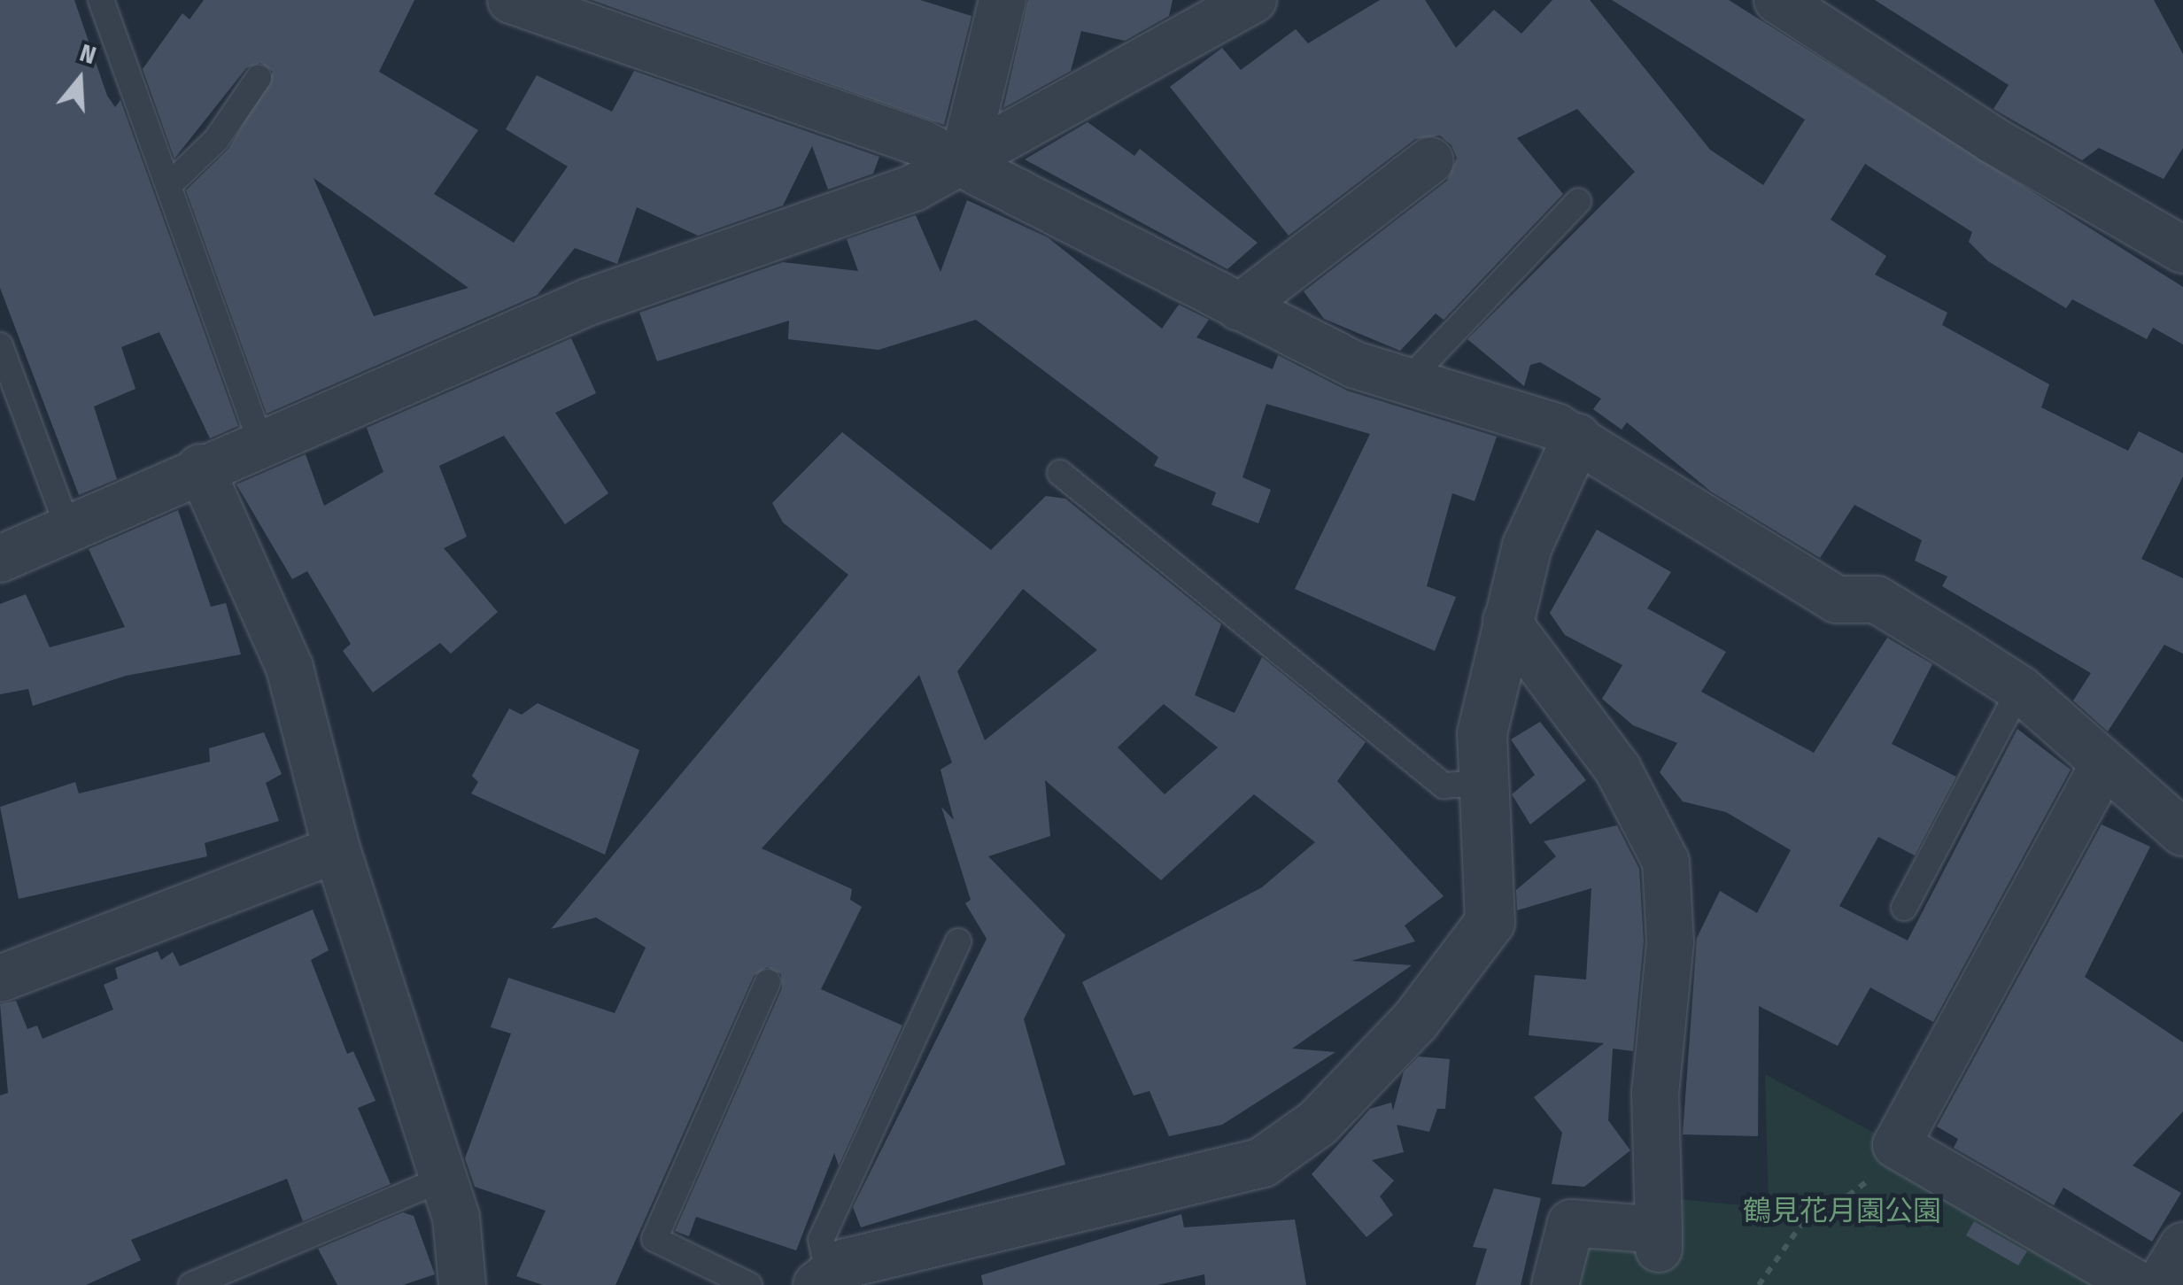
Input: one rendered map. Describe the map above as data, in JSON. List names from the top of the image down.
{
  "parks": ["鶴見花月園公園"],
  "north": "top"
}
